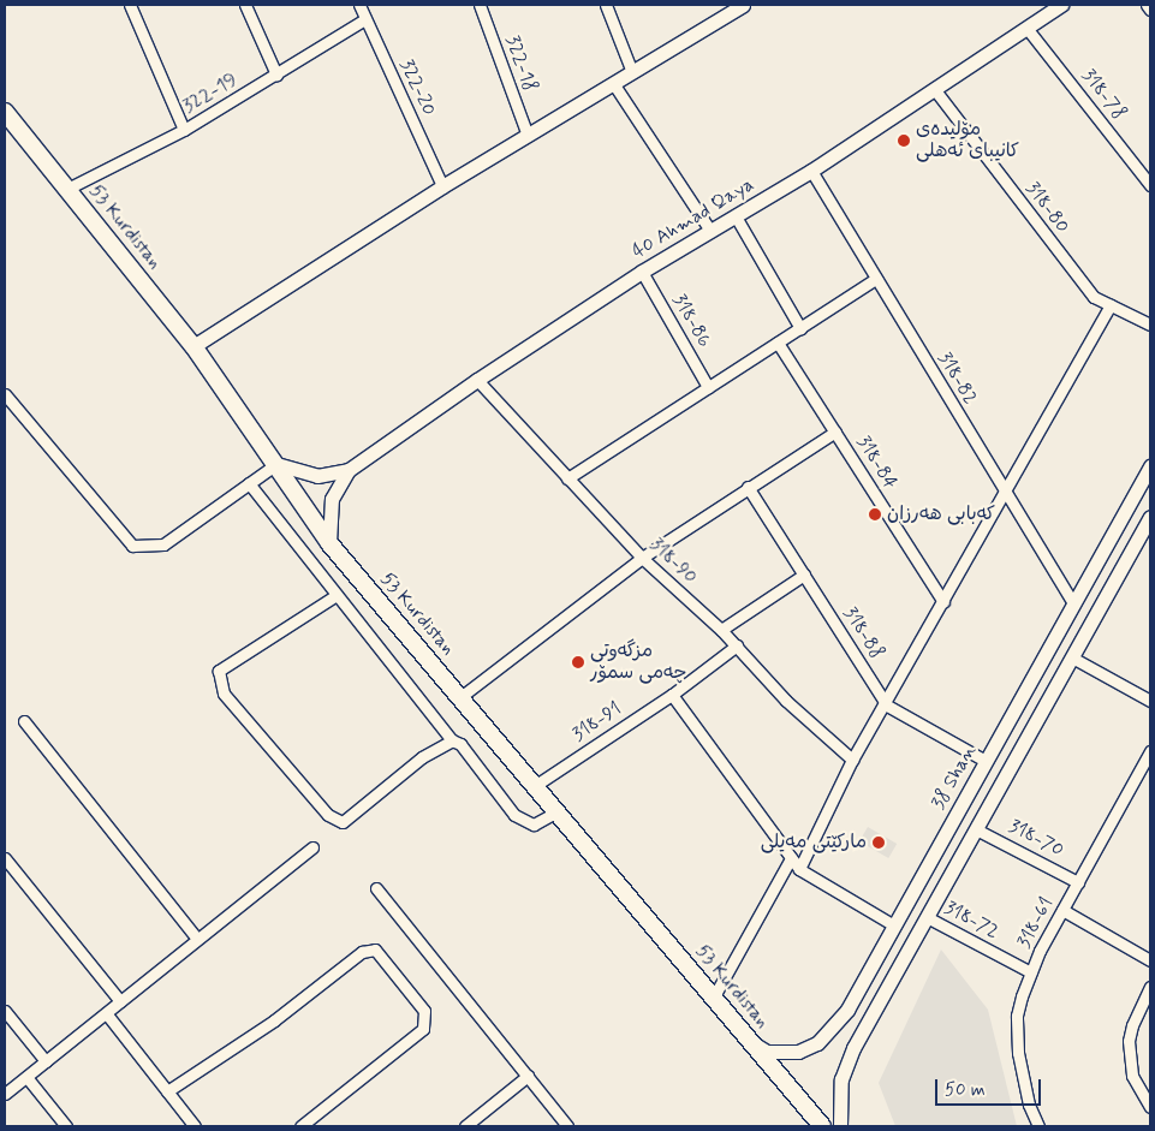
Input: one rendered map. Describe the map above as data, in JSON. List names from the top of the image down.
{
  "streets": {
    "main road": ["53 Kurdistan"],
    "street": [
      "322-18",
      "322-20",
      "322-19",
      "318-78",
      "318-80",
      "40 Ahmad Qaya",
      "318-86",
      "318-82",
      "318-84",
      "318-90",
      "318-88",
      "318-91",
      "38 Shan",
      "318-70",
      "318-72",
      "318-61"
    ]
  },
  "crossings": [
    ["322-20", "322-19"],
    ["322-19", "53 Kurdistan"],
    ["318-78", "40 Ahmad Qaya"],
    ["318-80", "40 Ahmad Qaya"],
    ["40 Ahmad Qaya", "53 Kurdistan"],
    ["40 Ahmad Qaya", "318-86"],
    ["40 Ahmad Qaya", "318-82"],
    ["40 Ahmad Qaya", "318-90"],
    ["53 Kurdistan", "318-91"],
    ["53 Kurdistan", "38 Shan"],
    ["318-82", "38 Shan"],
    ["318-90", "318-91"],
    ["318-88", "38 Shan"],
    ["318-70", "318-61"],
    ["318-72", "318-61"]
  ],
  "places": [
    "مۆلیدەی کانیبای ئەهلی",
    "کەبابی هەرزان",
    "مزگەوتی چەمی سمۆر",
    "مارکێتی مەیلی"
  ],
  "scale_bar": "50 m"
}
